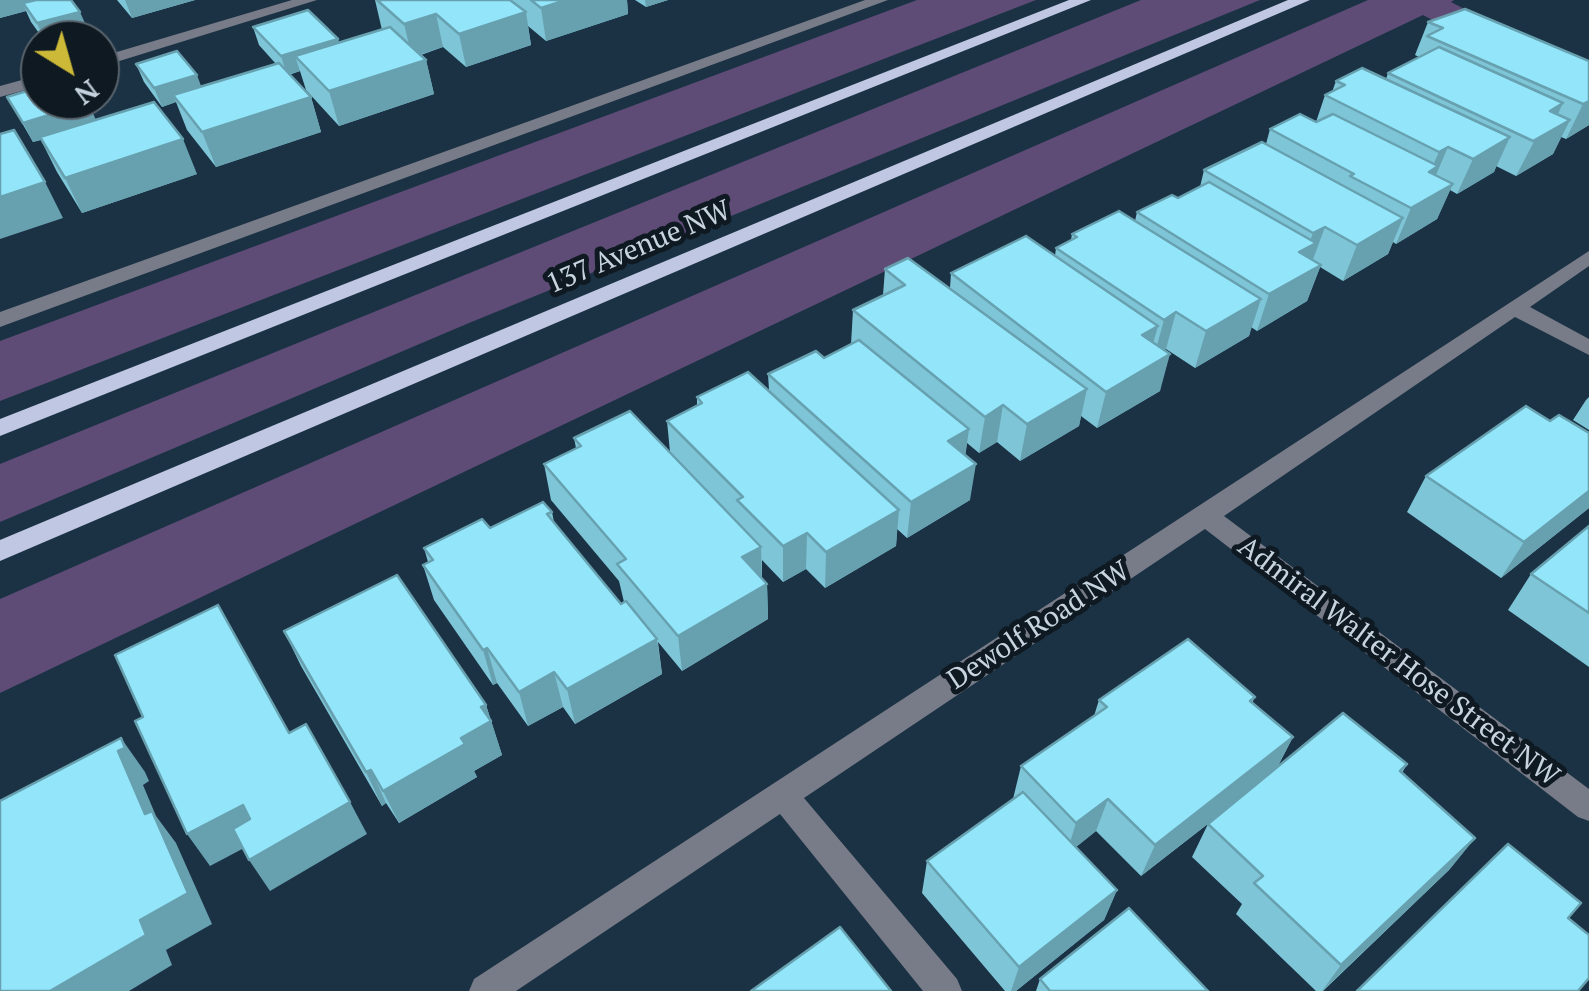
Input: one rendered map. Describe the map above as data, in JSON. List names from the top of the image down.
{
  "streets": {
    "main road": ["137 Avenue NW"],
    "street": ["Dewolf Road NW", "Admiral Walter Hose Street NW"]
  },
  "crossings": [
    ["Dewolf Road NW", "Admiral Walter Hose Street NW"]
  ],
  "north": "bottom right"
}
